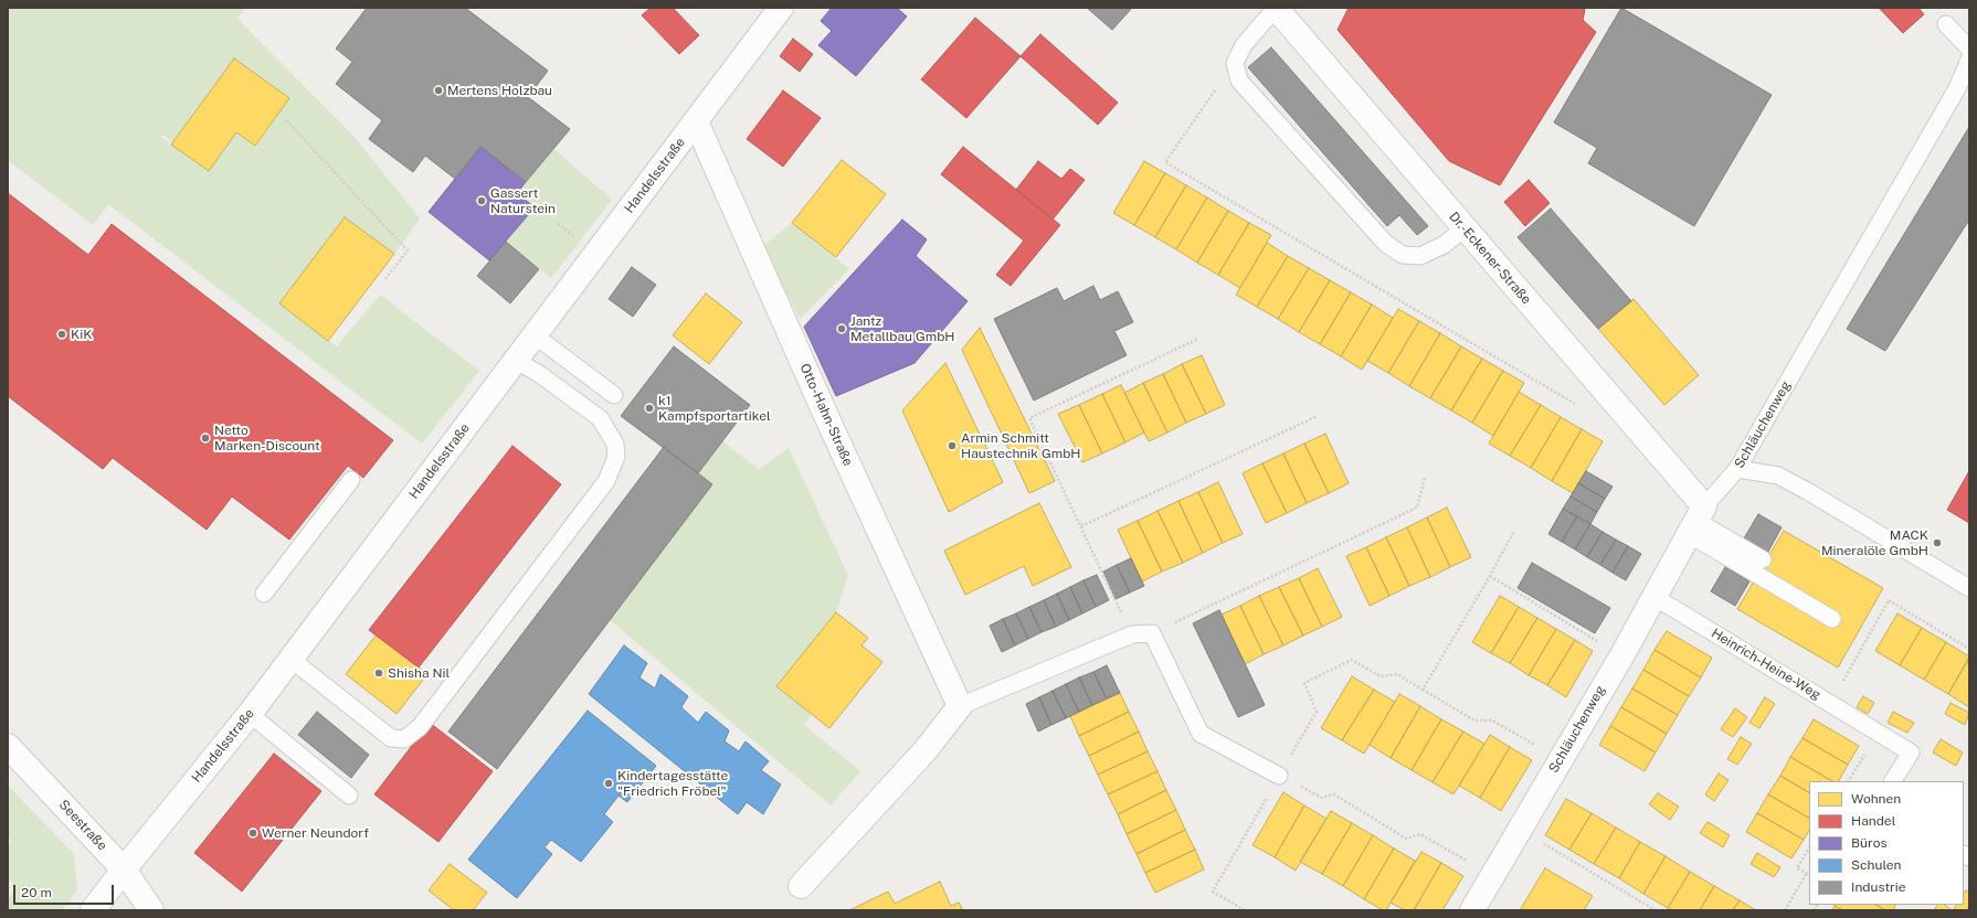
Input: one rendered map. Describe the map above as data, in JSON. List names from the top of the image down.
{
  "streets": {
    "street": [
      "Handelsstraße",
      "Dr.-Eckener-Straße",
      "Otto-Hahn-Straße",
      "Schläuchenweg",
      "Seestraße"
    ],
    "lane": ["Heinrich-Heine-Weg"]
  },
  "crossings": [
    ["Handelsstraße", "Otto-Hahn-Straße"],
    ["Handelsstraße", "Seestraße"],
    ["Dr.-Eckener-Straße", "Schläuchenweg"],
    ["Schläuchenweg", "Heinrich-Heine-Weg"]
  ],
  "places": [
    "Mertens Holzbau",
    "Gassert Naturstein",
    "Jantz Metallbau GmbH",
    "KiK",
    "k1 Kampfsportartikel",
    "Netto Marken-Discount",
    "Armin Schmitt Haustechnik GmbH",
    "MACK Mineralöle GmbH",
    "Shisha Nil",
    "Kindertagesstätte \"Friedrich Fröbel\"",
    "Werner Neundorf"
  ],
  "legend": [
    "Wohnen",
    "Handel",
    "Büros",
    "Schulen",
    "Industrie"
  ],
  "scale_bar": "20 m"
}
